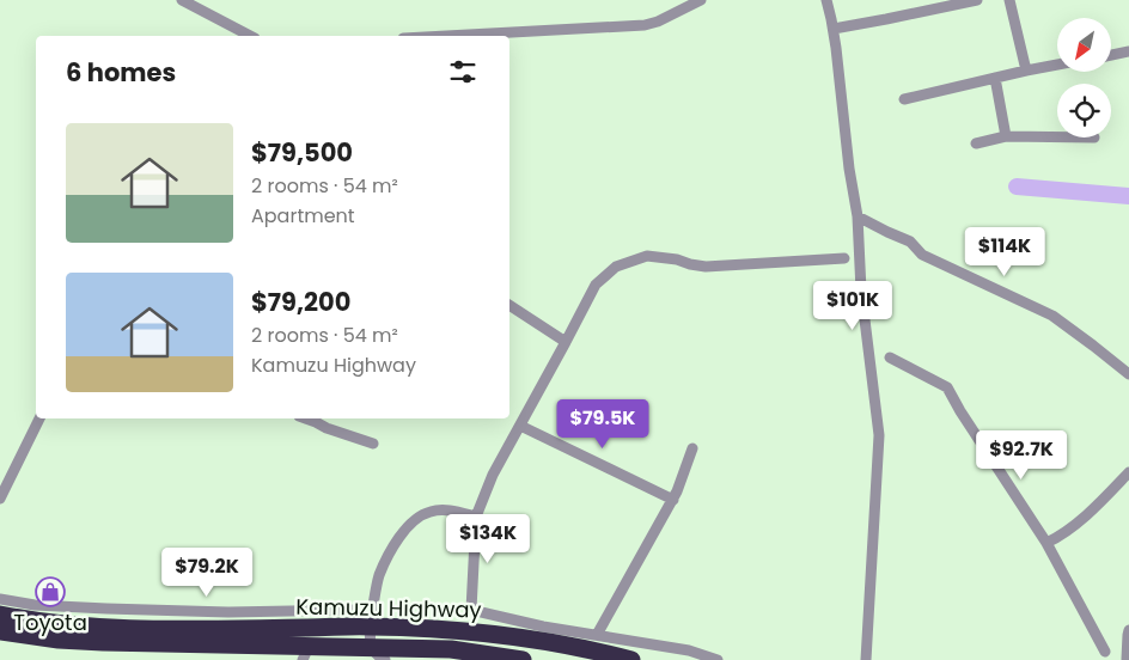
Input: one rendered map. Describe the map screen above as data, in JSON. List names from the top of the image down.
{
  "streets": {
    "highway": ["Kamuzu Highway"]
  },
  "places": {
    "shop": ["Toyota"]
  },
  "north": "bottom left",
  "page": {
    "heading": "6 homes",
    "list": [
      {
        "name": "$79,500",
        "note": "2 rooms · 54 m² · Apartment"
      },
      {
        "name": "$79,200",
        "note": "2 rooms · 54 m² · Kamuzu Highway"
      }
    ],
    "price": [
      "$114K",
      "$101K",
      "$79.5K",
      "$92.7K",
      "$134K",
      "$79.2K"
    ]
  }
}
